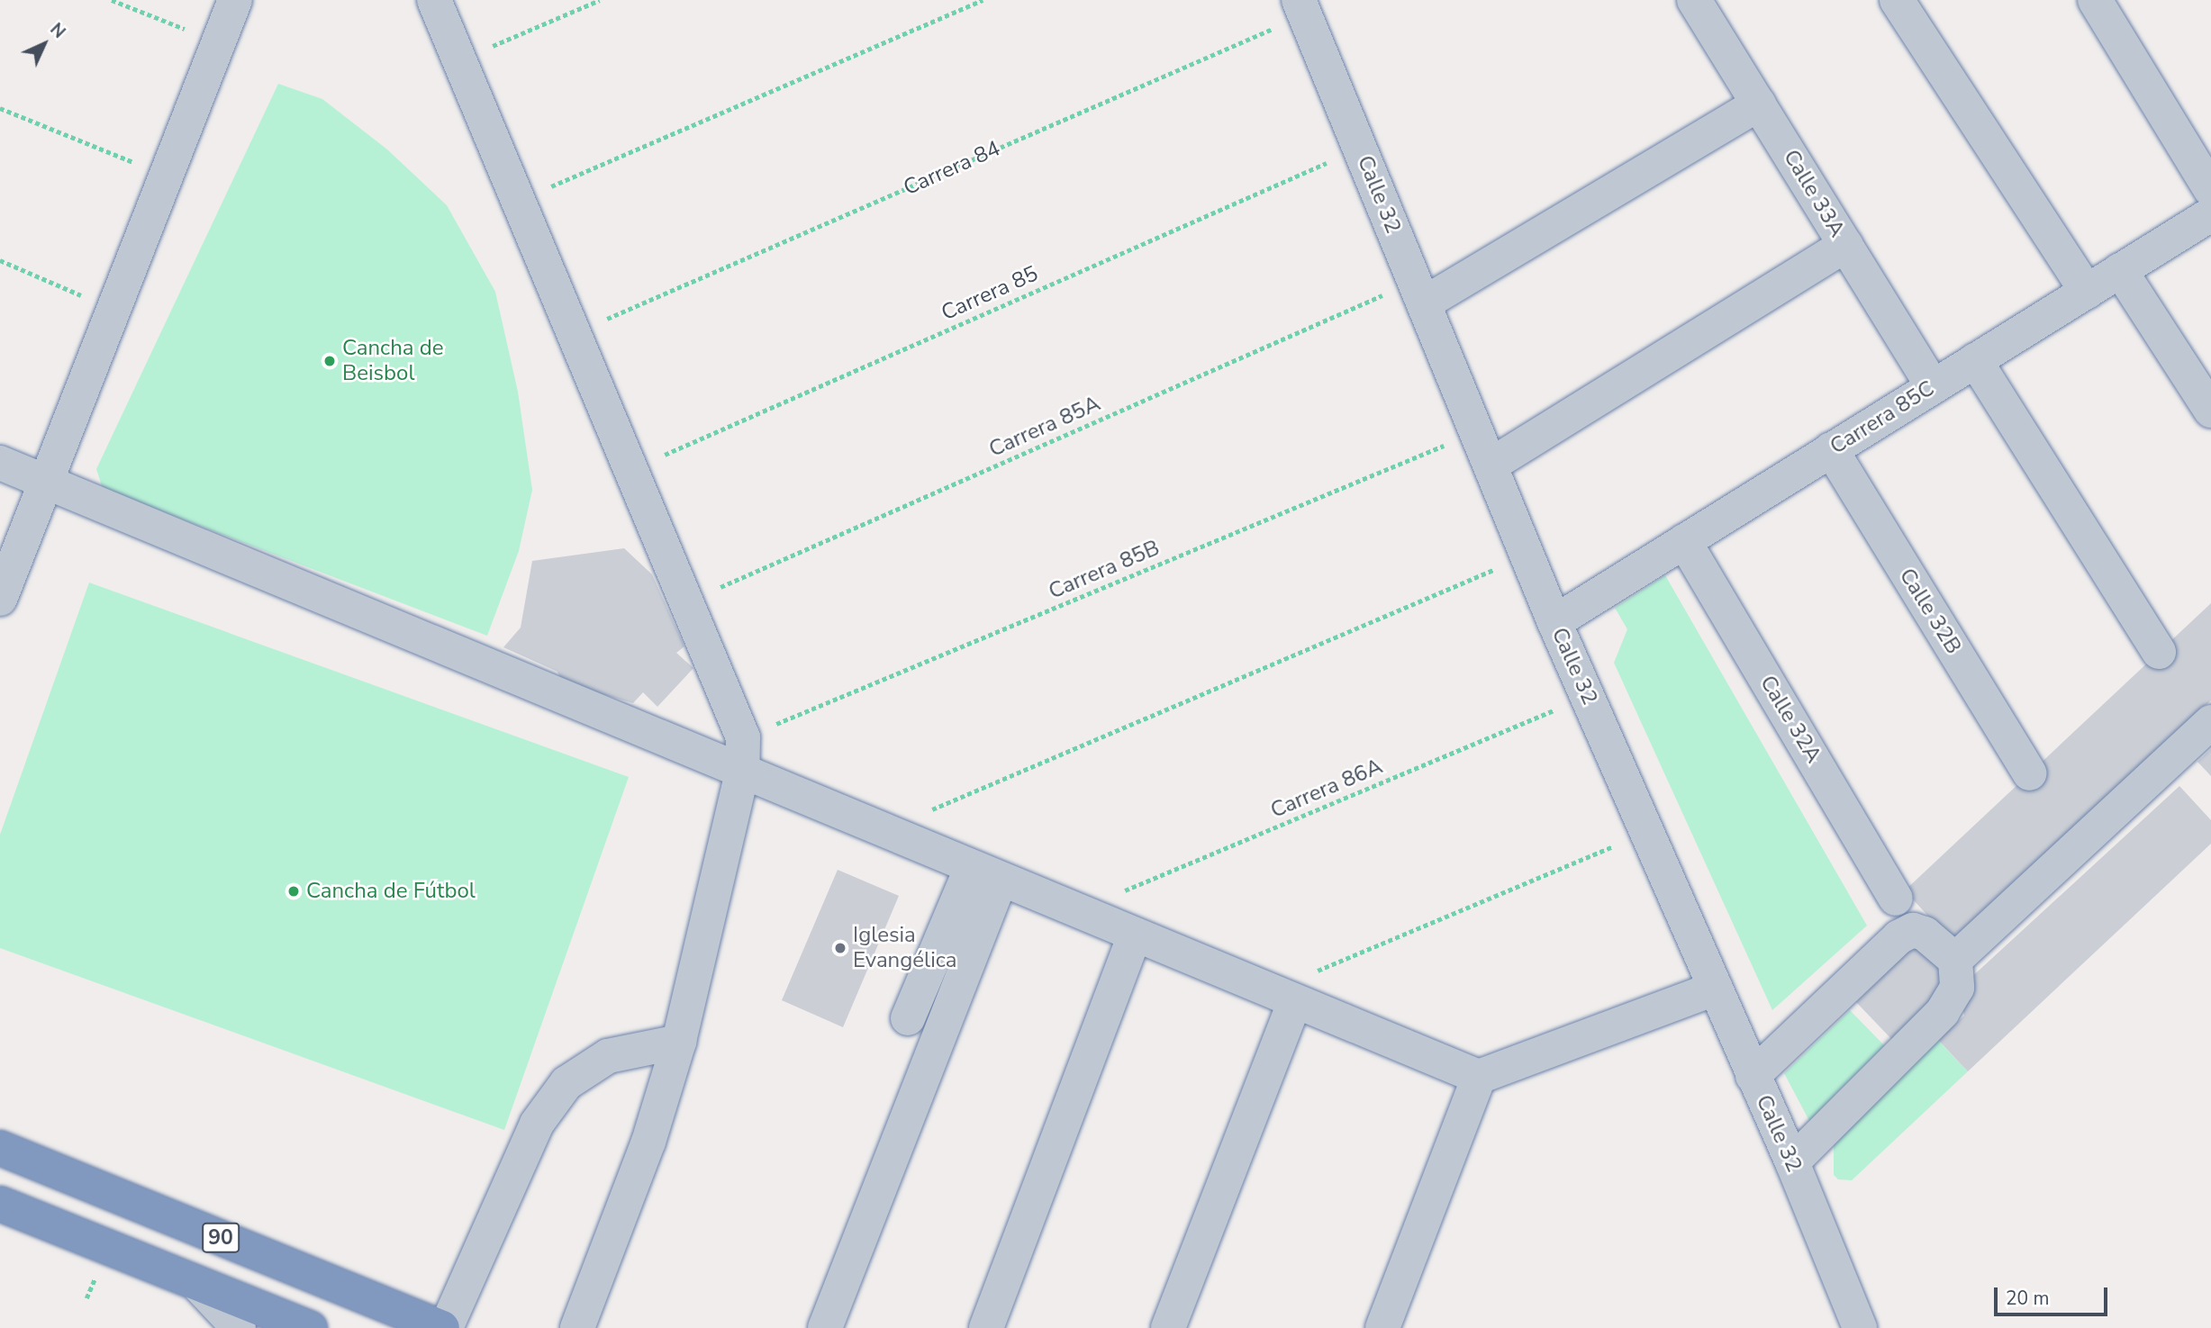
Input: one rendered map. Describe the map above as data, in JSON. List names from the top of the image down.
{
  "streets": {
    "highway": ["90"],
    "street": [
      "Calle 33A",
      "Calle 32",
      "Carrera 85C",
      "Calle 32B",
      "Calle 32A"
    ],
    "path": [
      "Carrera 84",
      "Carrera 85",
      "Carrera 85A",
      "Carrera 85B",
      "Carrera 86A"
    ]
  },
  "crossings": [
    ["Carrera 84", "Calle 32"],
    ["Calle 33A", "Carrera 85C"],
    ["Calle 32", "Carrera 85"],
    ["Calle 32", "Carrera 85C"],
    ["Calle 32", "Carrera 85A"],
    ["Calle 32", "Carrera 85B"],
    ["Calle 32", "Carrera 86A"],
    ["Carrera 85C", "Calle 32B"],
    ["Carrera 85C", "Calle 32A"]
  ],
  "places": ["Cancha de Beisbol", "Cancha de Fútbol", "Iglesia Evangélica"],
  "scale_bar": "20 m",
  "north": "top right"
}
